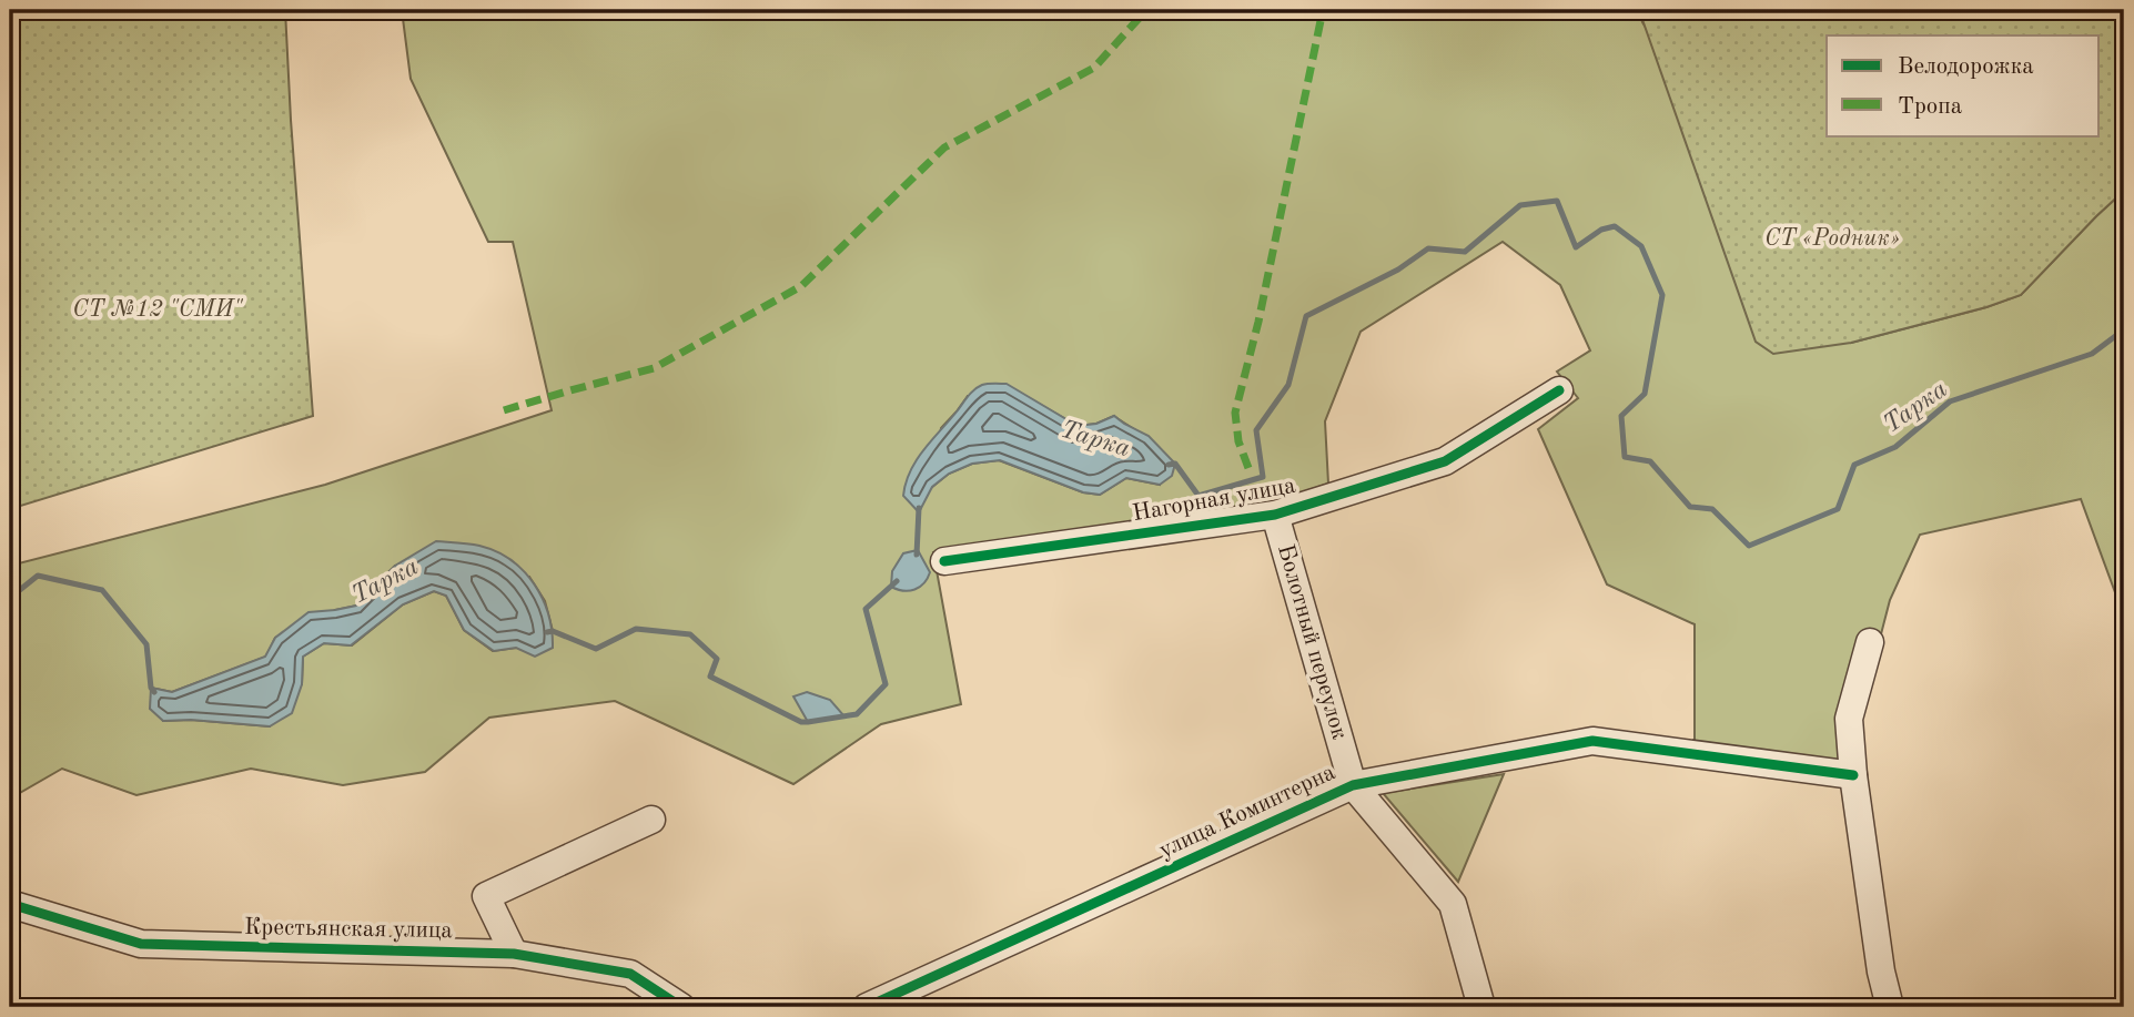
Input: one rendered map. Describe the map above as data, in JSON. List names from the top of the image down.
{
  "streets": {
    "street": [
      "Нагорная улица",
      "Болотный переулок",
      "улица Коминтерна",
      "Крестьянская улица"
    ]
  },
  "crossings": [
    ["Нагорная улица", "Болотный переулок"],
    ["Болотный переулок", "улица Коминтерна"]
  ],
  "water": ["Тарка"],
  "parks": ["СТ «Родник»", "СТ №12 \"СМИ\""],
  "legend": ["Велодорожка", "Тропа"]
}
